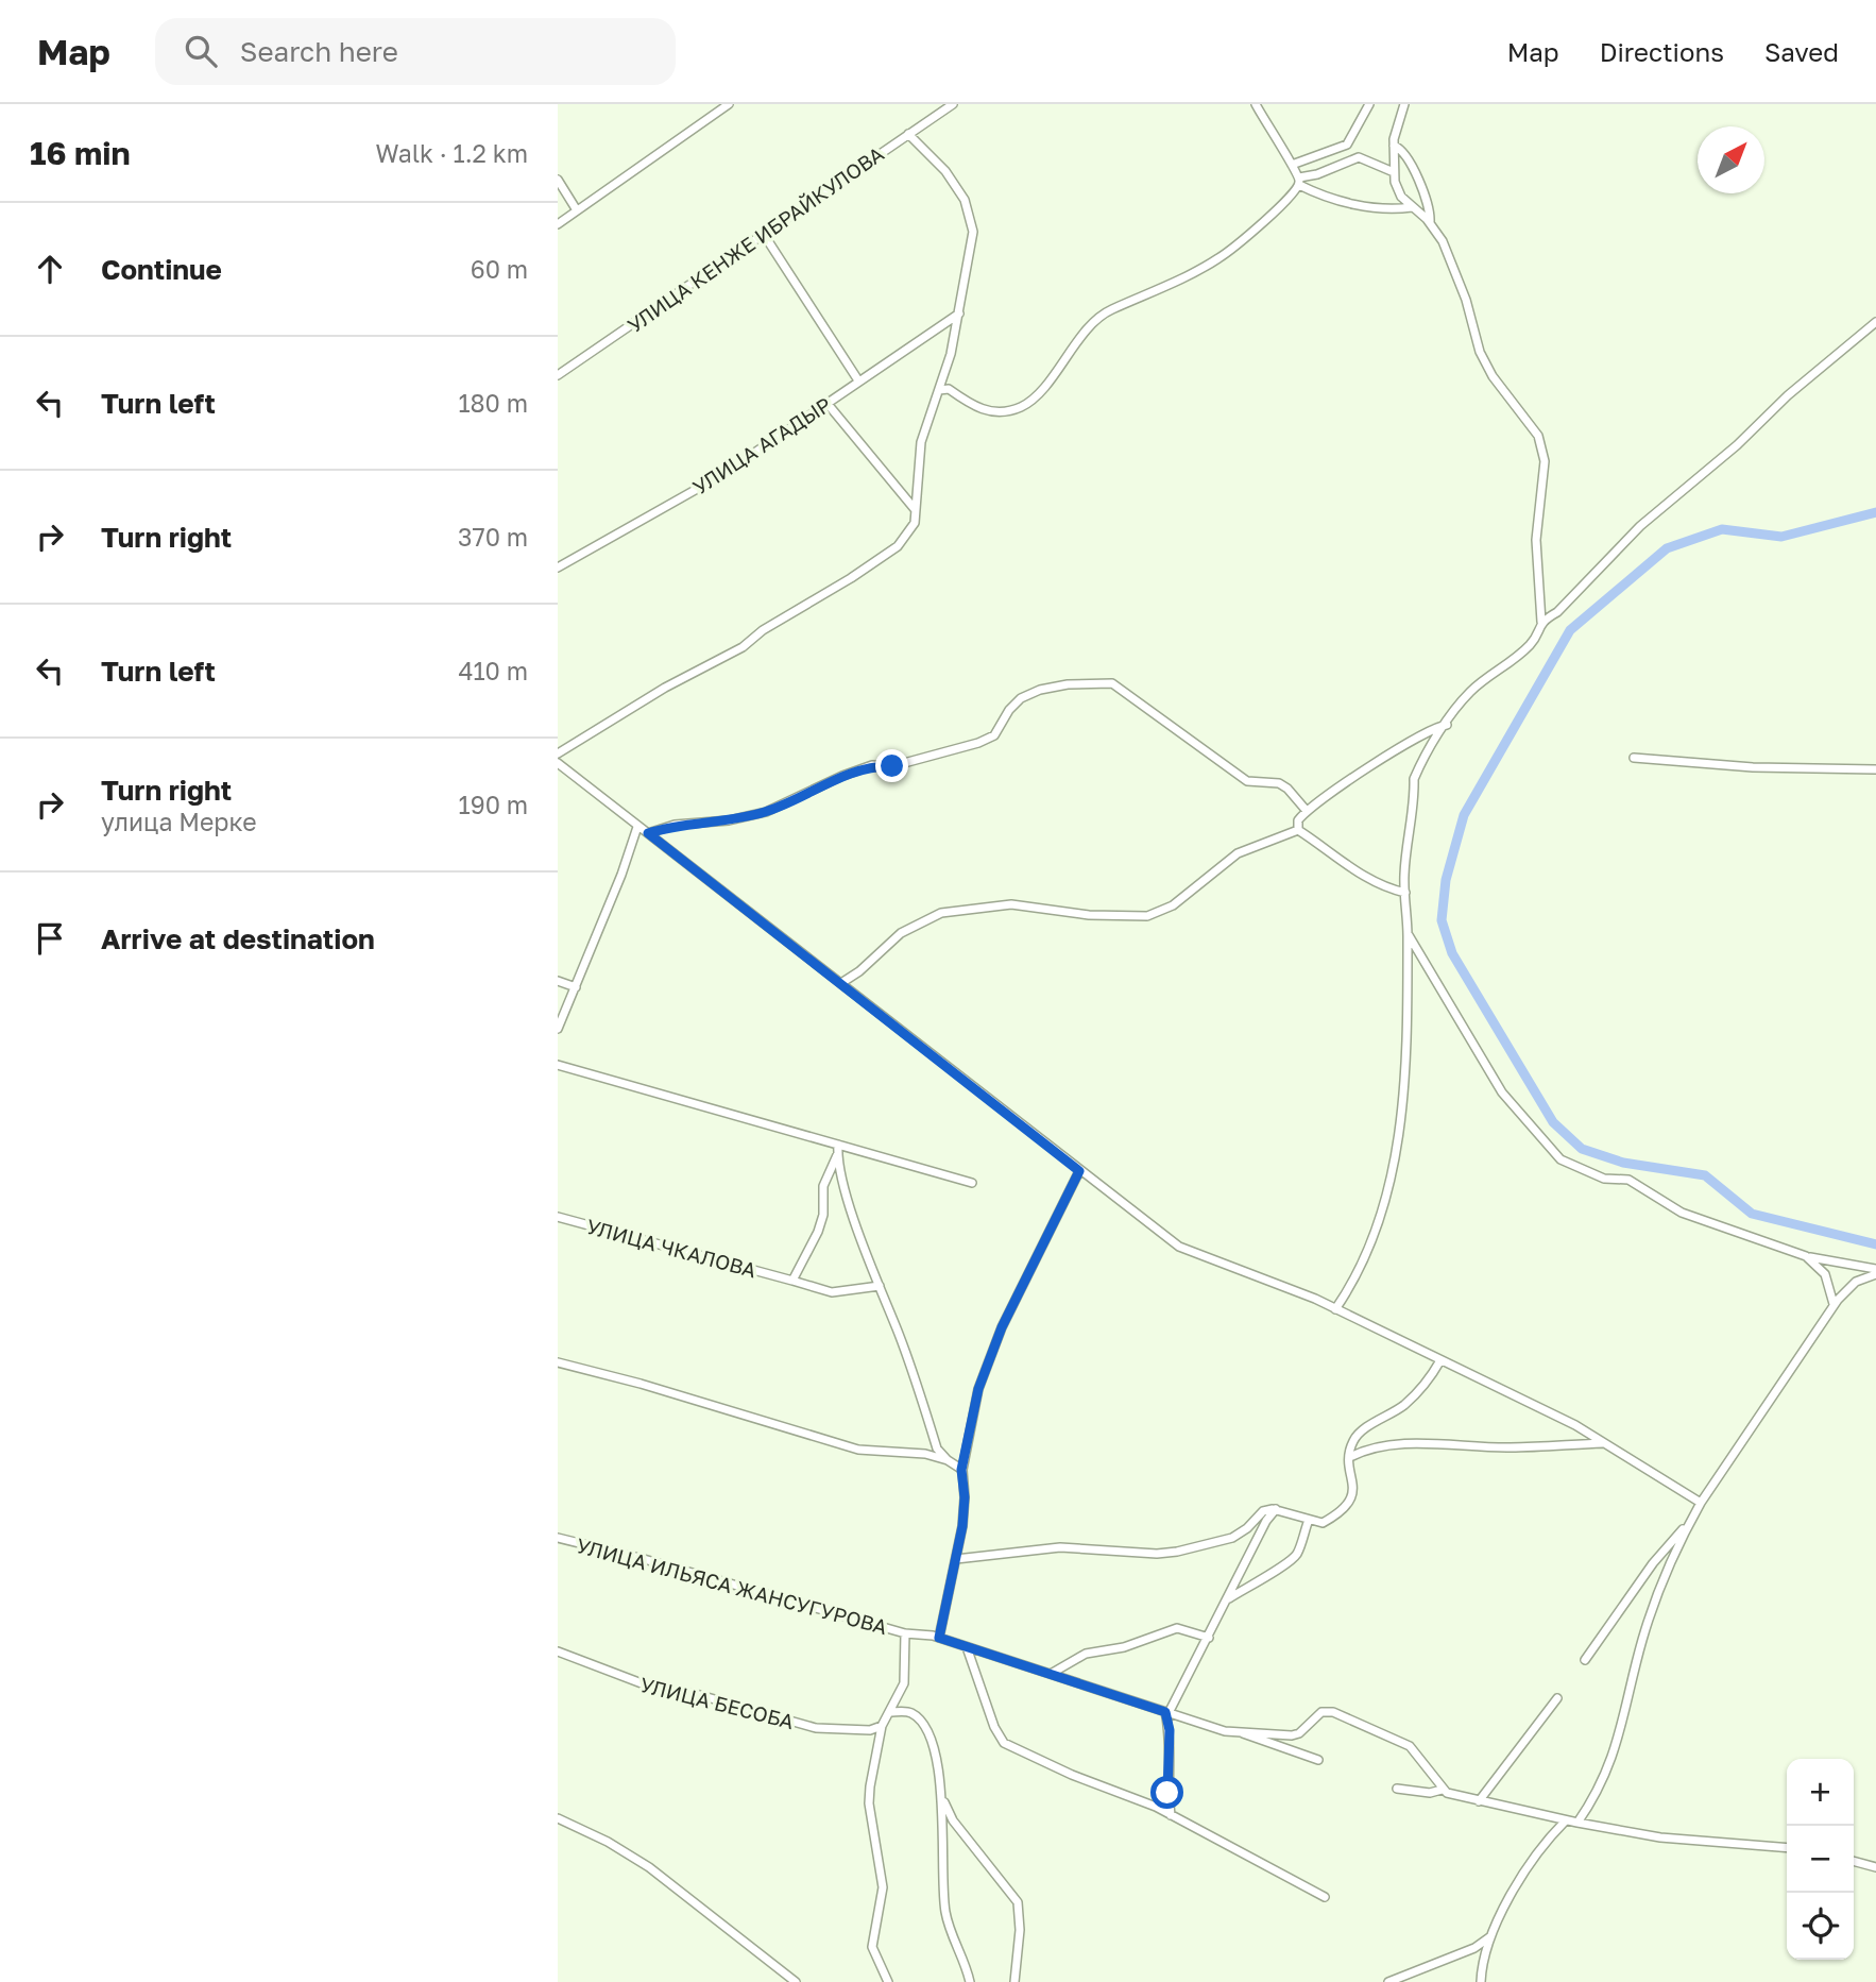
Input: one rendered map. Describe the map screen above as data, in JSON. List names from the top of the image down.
{
  "streets": {
    "street": [
      "УЛИЦА КЕНЖЕ ИБРАЙКУЛОВА",
      "УЛИЦА АГАДЫР",
      "УЛИЦА ЧКАЛОВА",
      "УЛИЦА ИЛЬЯСА ЖАНСУГУРОВА",
      "УЛИЦА БЕСОБА"
    ]
  },
  "north": "top right",
  "page": {
    "header": "Map",
    "search": "Search here",
    "nav": ["Map", "Directions", "Saved"],
    "heading": ["16 min", "Walk · 1.2 km"],
    "list": [
      ["Continue", "60 m"],
      ["Turn left", "180 m"],
      ["Turn right", "370 m"],
      ["Turn left", "410 m"],
      ["Turn right", "улица Мерке", "190 m"],
      "Arrive at destination"
    ],
    "map_buttons": ["+", "−"]
  }
}
